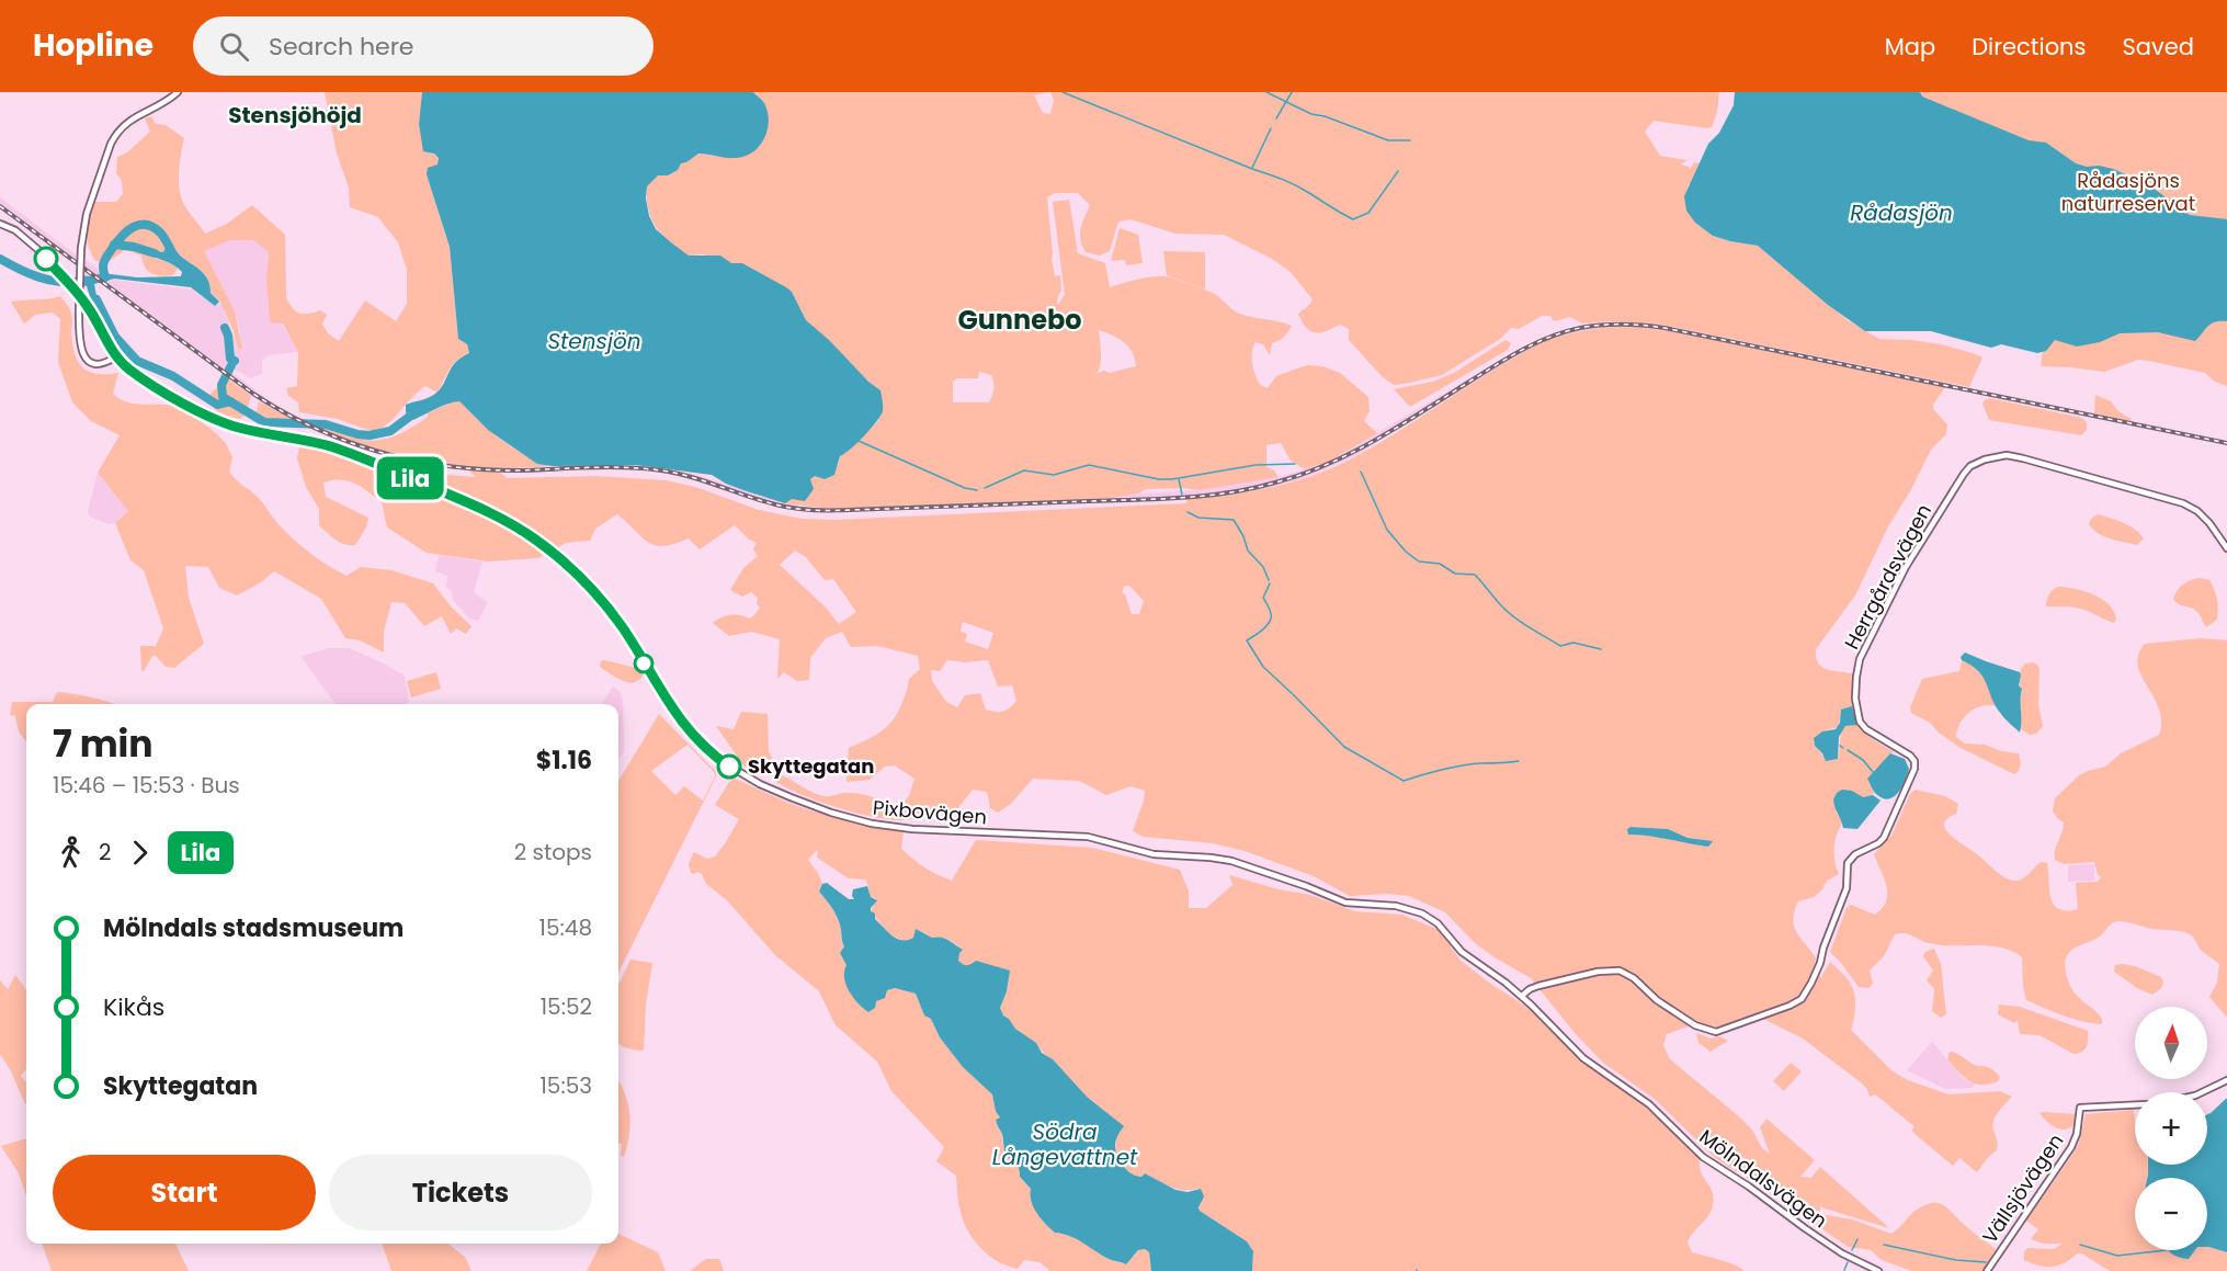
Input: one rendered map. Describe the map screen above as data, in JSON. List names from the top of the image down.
{
  "streets": {
    "street": [
      "Herrgårdsvägen",
      "Pixbovägen",
      "Mölndalsvägen",
      "Vällsjövägen"
    ]
  },
  "crossings": [
    ["Herrgårdsvägen", "Pixbovägen"],
    ["Herrgårdsvägen", "Mölndalsvägen"],
    ["Pixbovägen", "Mölndalsvägen"]
  ],
  "districts": ["Stensjöhöjd", "Gunnebo"],
  "water": ["Rådasjön", "Stensjön", "Södra Långevattnet"],
  "parks": ["Rådasjöns naturreservat"],
  "places": ["Skyttegatan"],
  "lines": ["bus line Lila"],
  "north": "top",
  "page": {
    "header": "Hopline",
    "search": "Search here",
    "nav": ["Map", "Directions", "Saved"],
    "on_map": "Lila",
    "heading": ["7 min", "15:46 – 15:53 · Bus", "$1.16"],
    "legs": ["2", "Lila", "2 stops"],
    "list": [
      {
        "name": "Mölndals stadsmuseum",
        "value": "15:48"
      },
      {
        "name": "Kikås",
        "value": "15:52"
      },
      {
        "name": "Skyttegatan",
        "value": "15:53"
      }
    ],
    "map_buttons": ["+", "−"],
    "buttons": ["Start", "Tickets"]
  }
}
